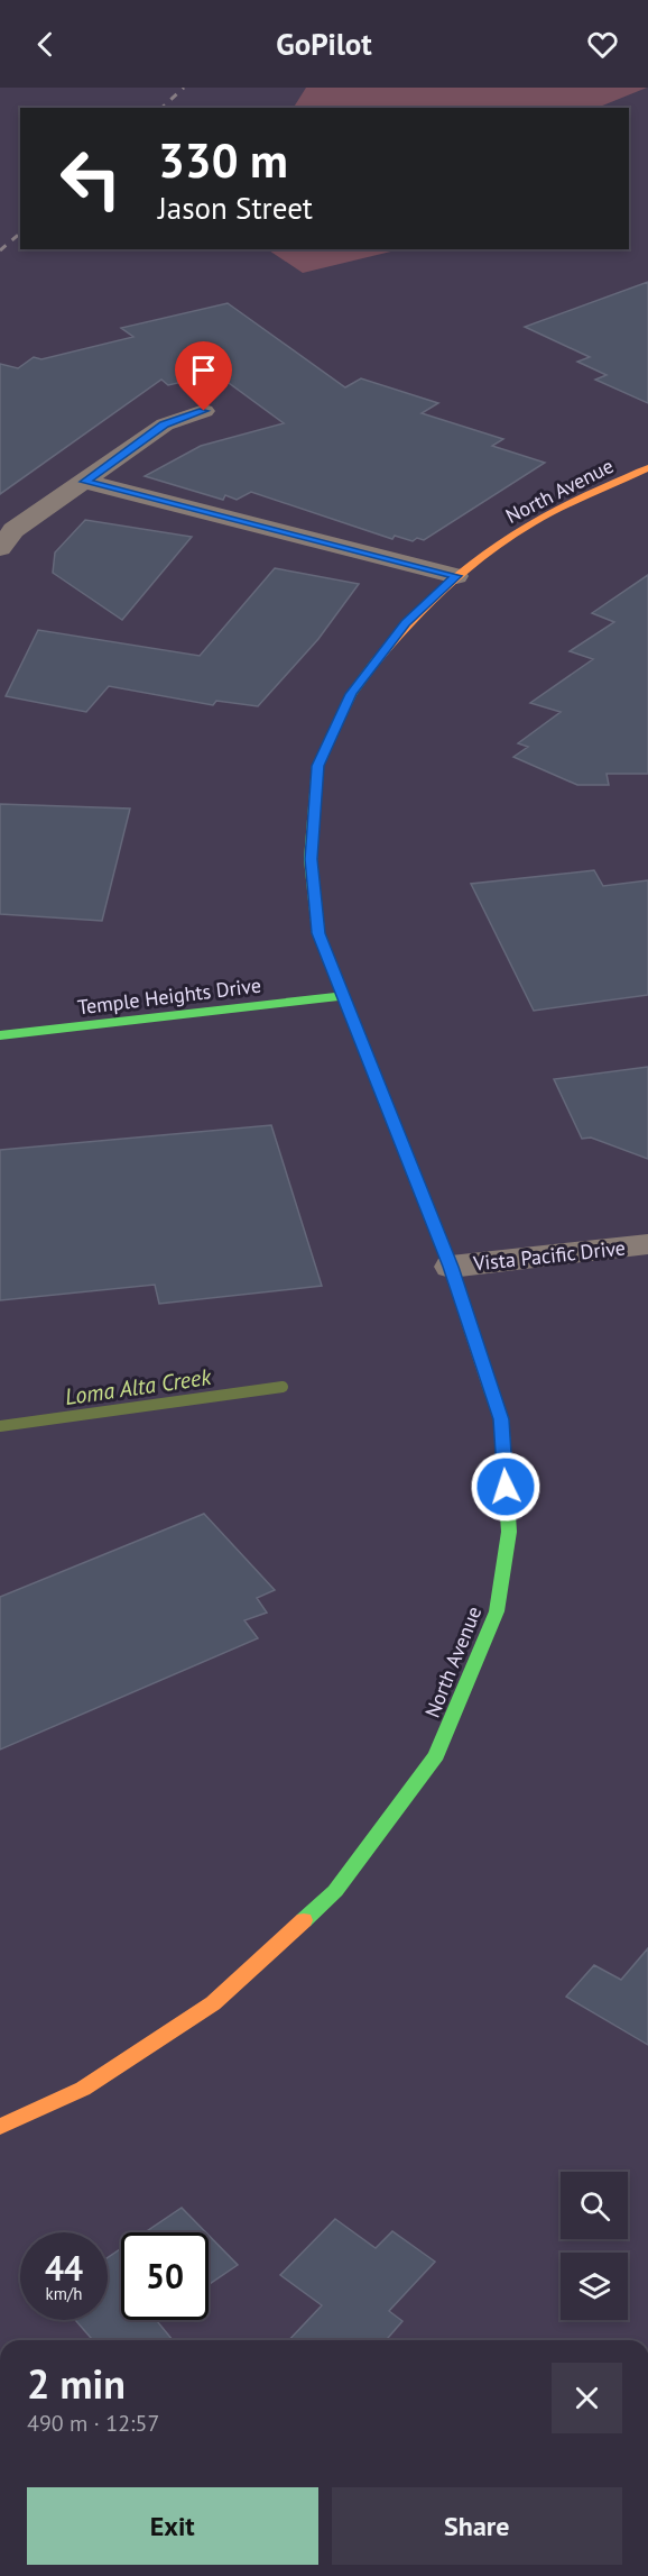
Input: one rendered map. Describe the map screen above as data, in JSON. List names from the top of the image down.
{
  "streets": {
    "main road": ["North Avenue", "Temple Heights Drive"],
    "street": ["Vista Pacific Drive"]
  },
  "crossings": [
    ["North Avenue", "Temple Heights Drive"],
    ["North Avenue", "Vista Pacific Drive"]
  ],
  "water": ["Loma Alta Creek"],
  "page": {
    "header": "GoPilot",
    "turn": ["330 m", "Jason Street"],
    "speed": "44 km/h",
    "limit": "50",
    "heading": ["2 min", "490 m · 12:57"],
    "buttons": ["Exit", "Share"]
  }
}
